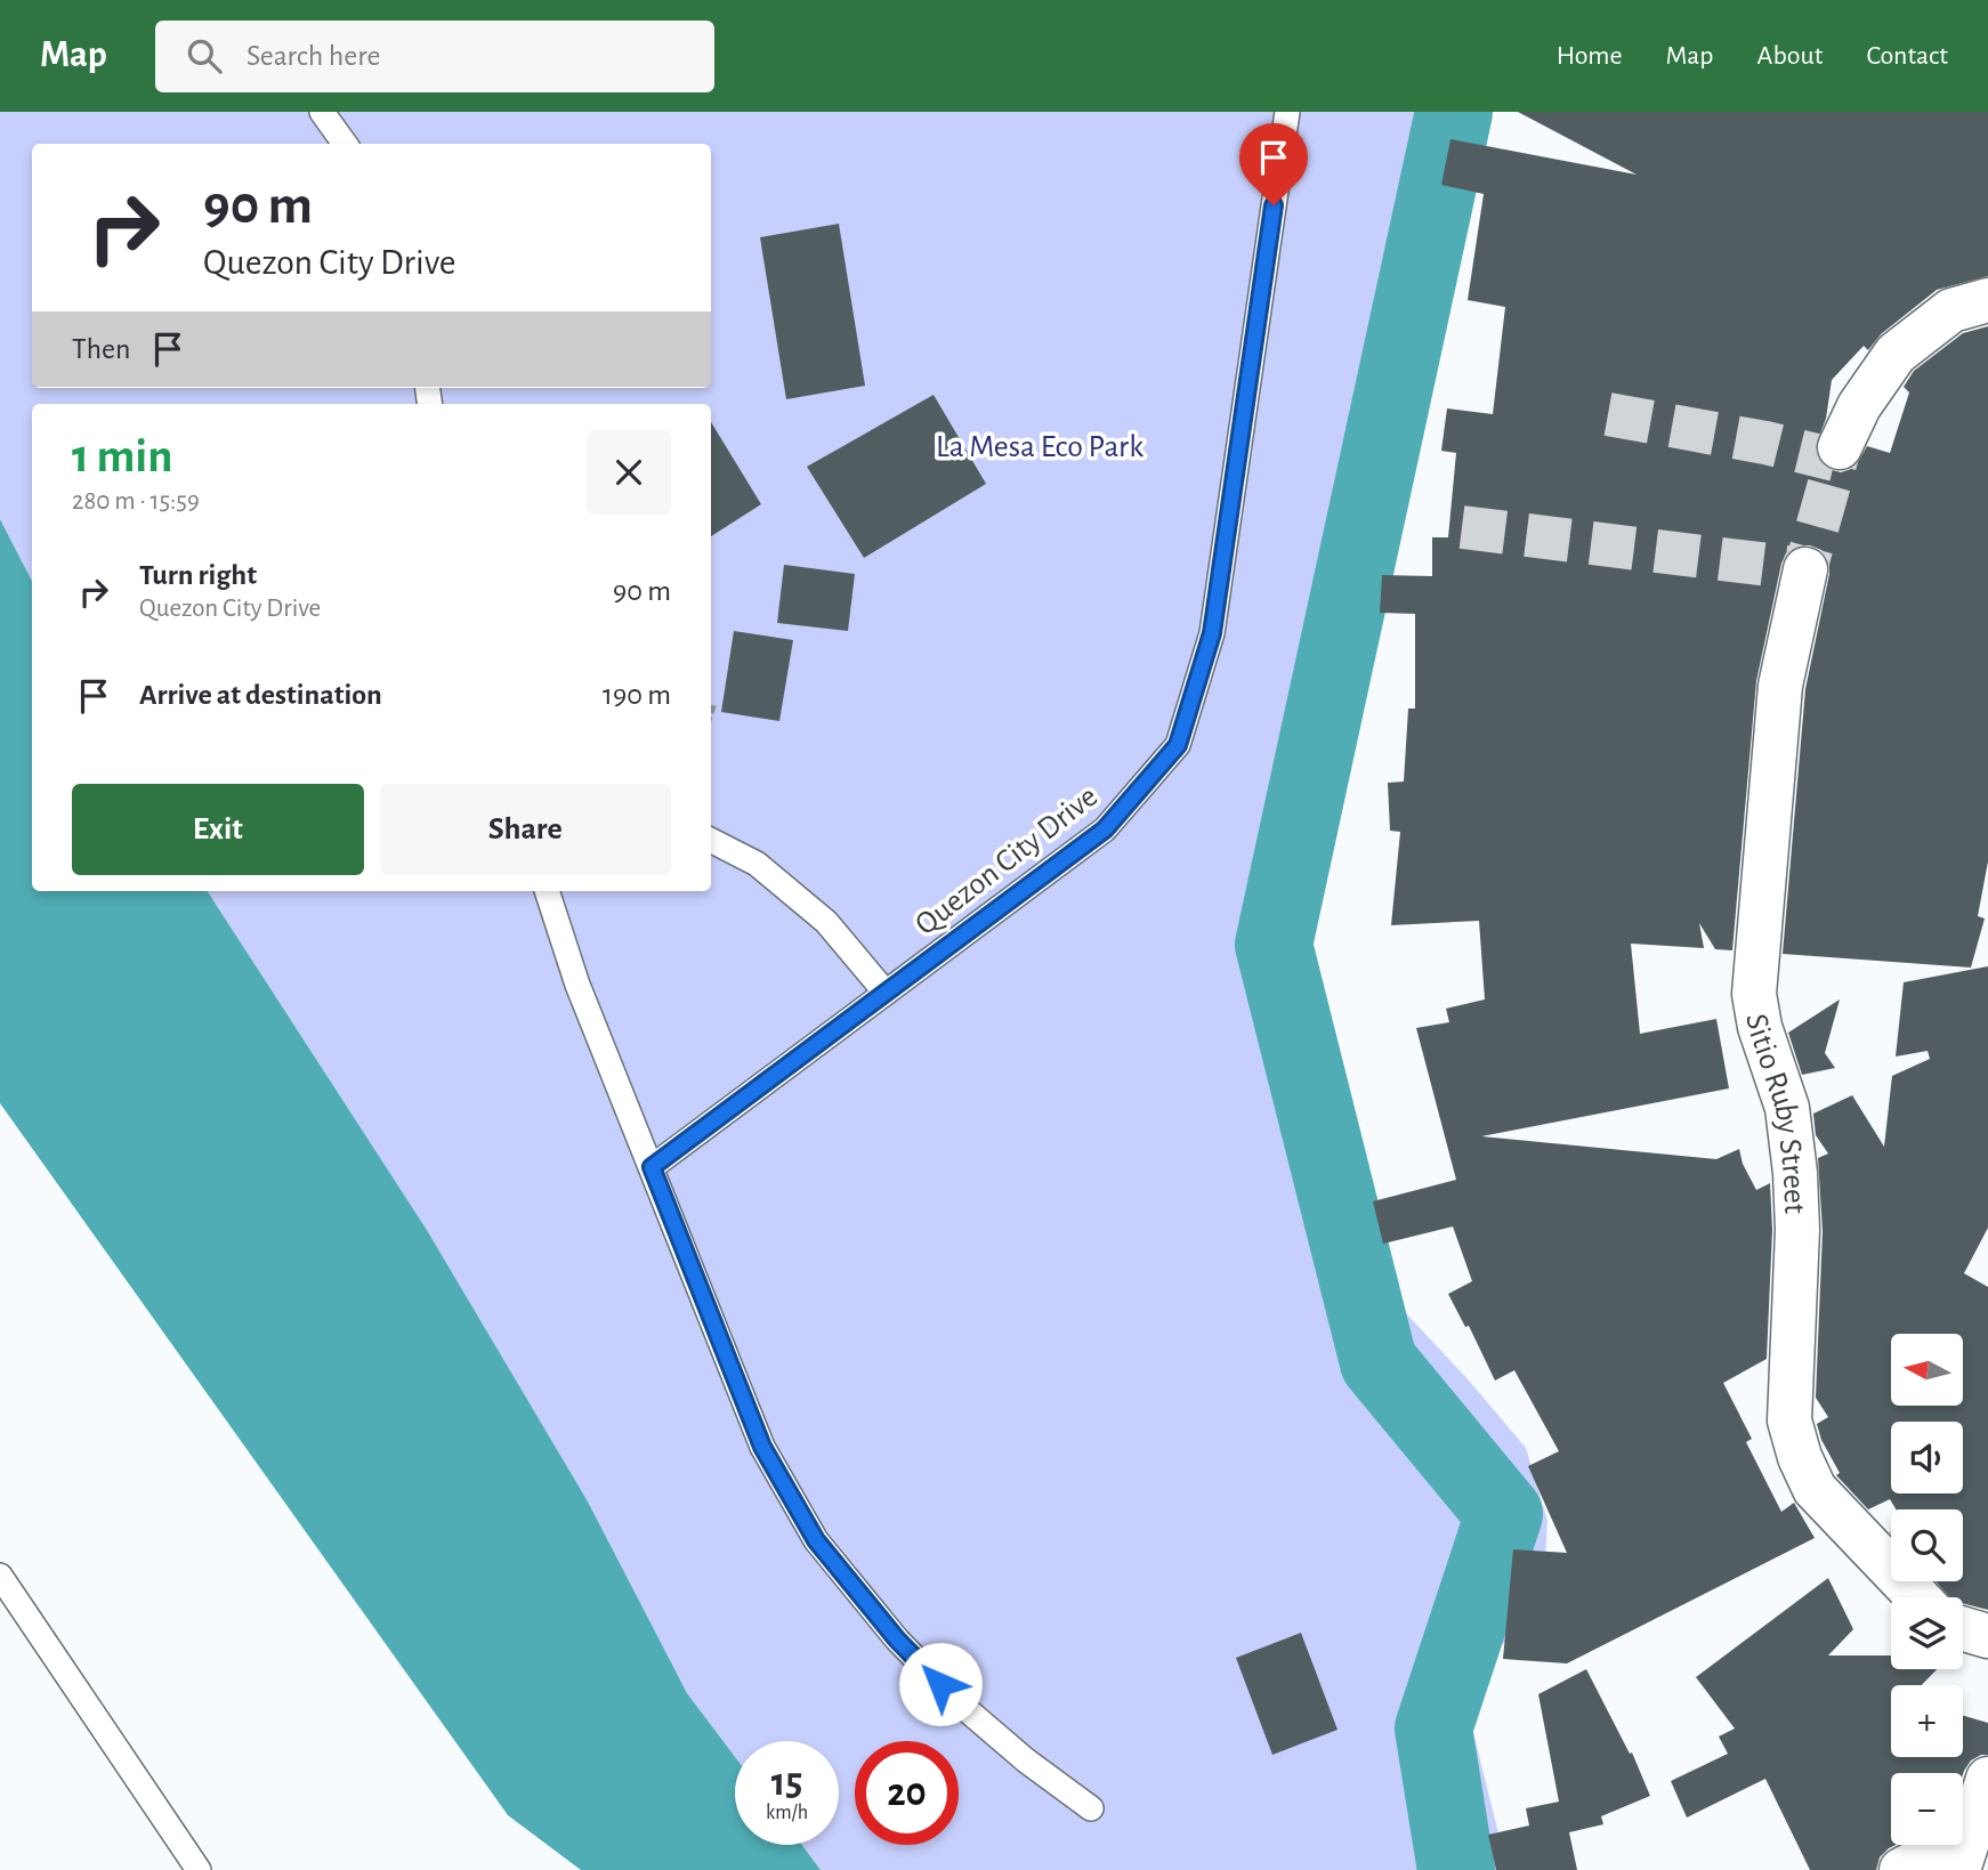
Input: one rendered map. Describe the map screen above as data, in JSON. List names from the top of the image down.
{
  "streets": {
    "street": ["Sitio Ruby Street"],
    "lane": ["Quezon City Drive"]
  },
  "parks": ["La Mesa Eco Park"],
  "north": "left",
  "page": {
    "header": "Map",
    "search": "Search here",
    "nav": [
      "Home",
      "Map",
      "About",
      "Contact"
    ],
    "turn": ["90 m", "Quezon City Drive"],
    "then": "Then",
    "heading": ["1 min", "280 m · 15:59"],
    "list": [
      {
        "name": "Turn right",
        "note": "Quezon City Drive",
        "value": "90 m"
      },
      {
        "name": "Arrive at destination",
        "value": "190 m"
      }
    ],
    "buttons": ["Exit", "Share"],
    "map_buttons": ["+", "−"],
    "speed": "15 km/h",
    "limit": "20"
  }
}
